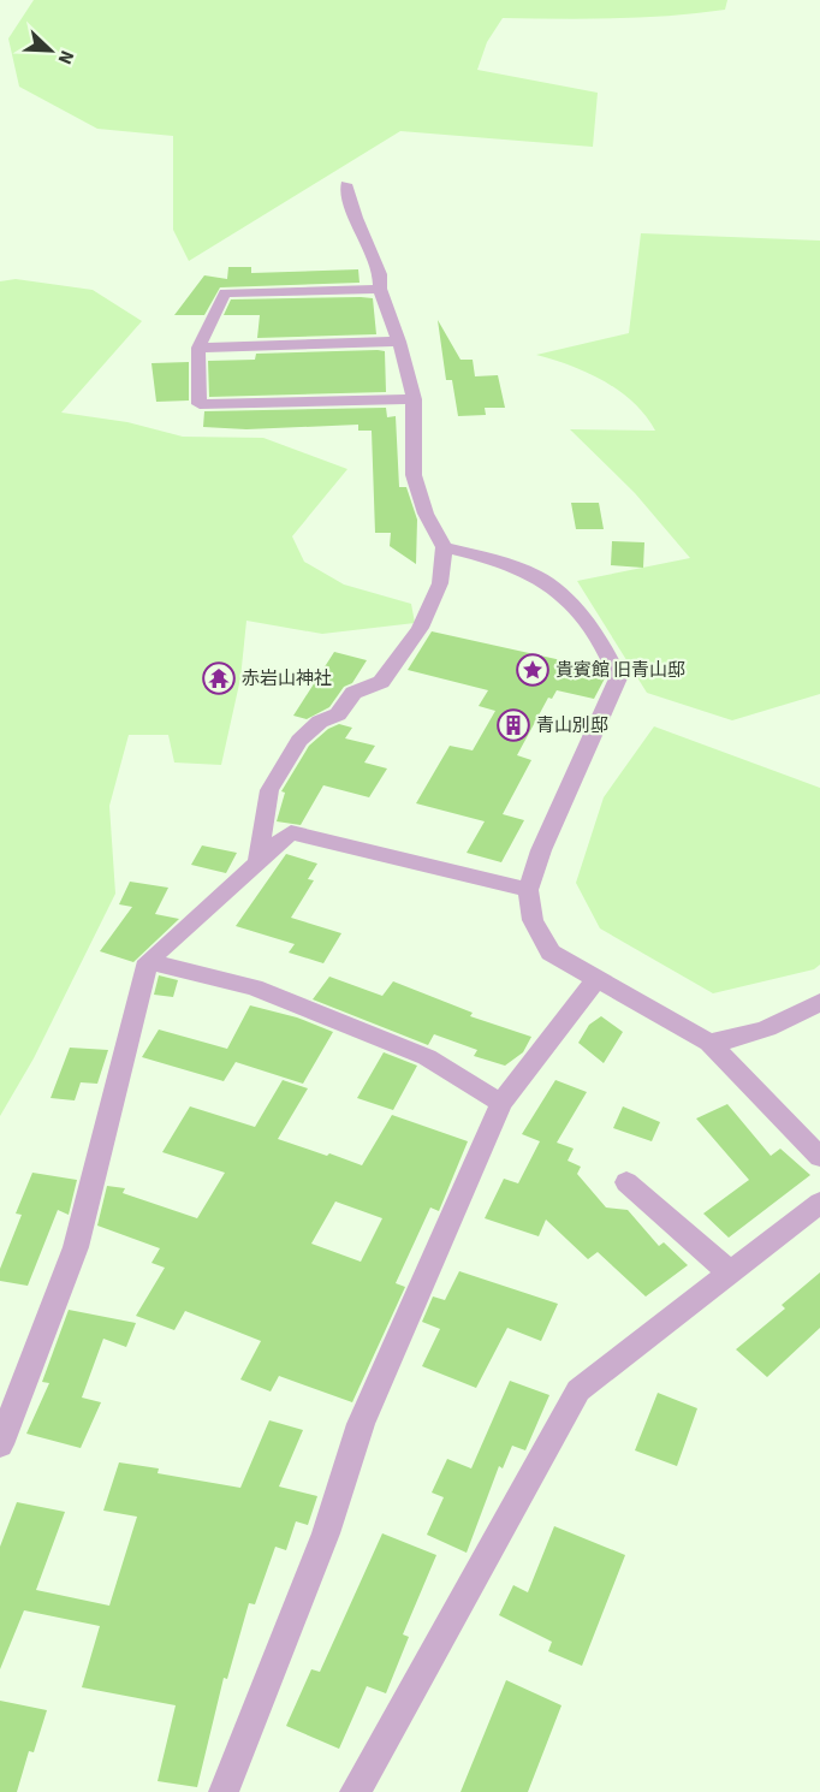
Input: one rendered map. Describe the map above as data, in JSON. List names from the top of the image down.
{
  "places": {
    "place": ["貴賓館 旧青山邸"],
    "temple": ["赤岩山神社"],
    "building": ["青山別邸"]
  },
  "north": "bottom right"
}
